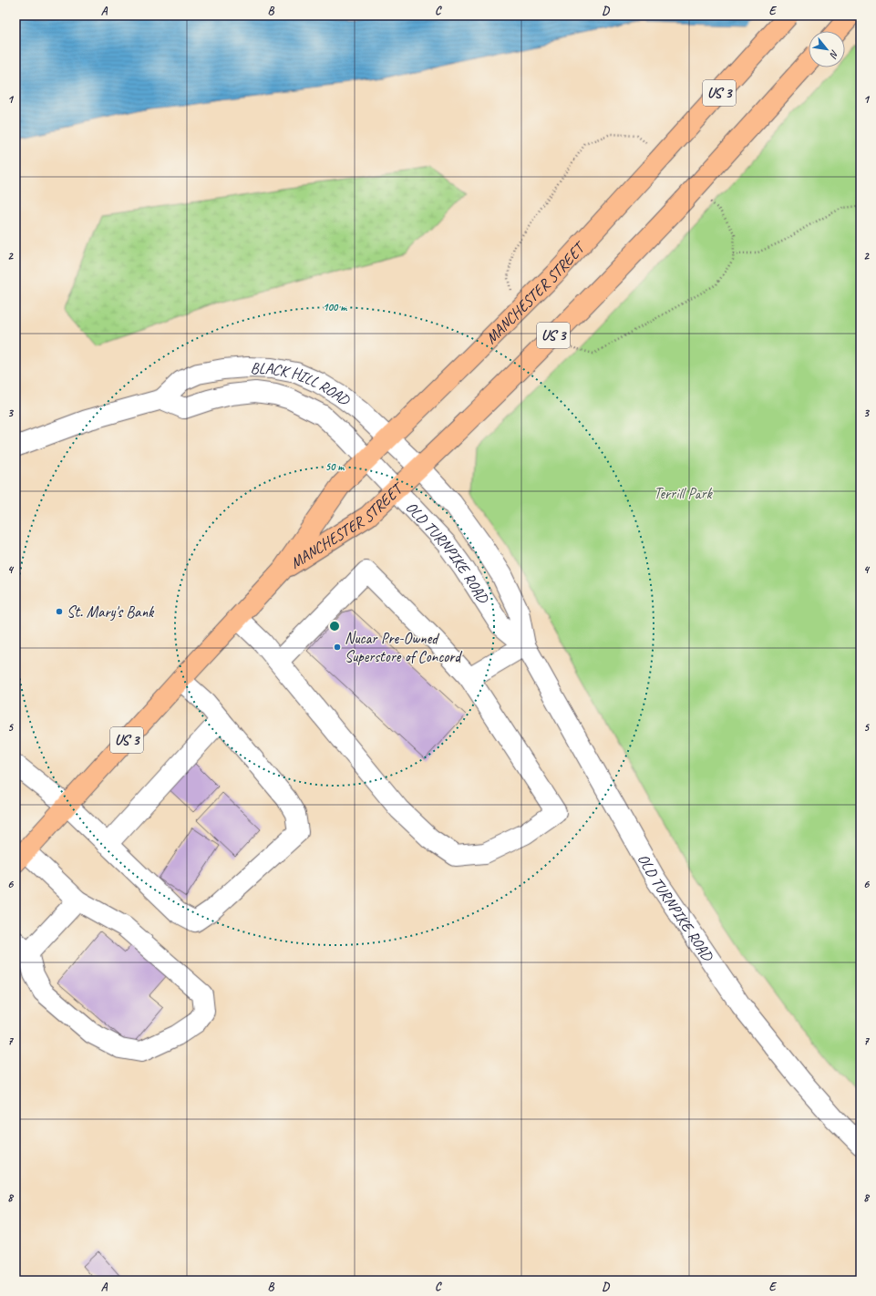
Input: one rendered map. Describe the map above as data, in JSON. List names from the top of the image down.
{
  "streets": {
    "main road": ["US 3", "MANCHESTER STREET"],
    "street": ["BLACK HILL ROAD", "OLD TURNPIKE ROAD"]
  },
  "crossings": [
    ["MANCHESTER STREET", "BLACK HILL ROAD"],
    ["MANCHESTER STREET", "OLD TURNPIKE ROAD"],
    ["BLACK HILL ROAD", "OLD TURNPIKE ROAD"]
  ],
  "parks": ["Terrill Park"],
  "places": ["St. Mary's Bank", "Nucar Pre-Owned Superstore of Concord"],
  "north": "bottom right",
  "grid": {
    "columns": [
      "A",
      "B",
      "C",
      "D",
      "E"
    ],
    "rows": [
      "1",
      "2",
      "3",
      "4",
      "5",
      "6",
      "7",
      "8"
    ]
  },
  "rings": ["100 m", "50 m"]
}
